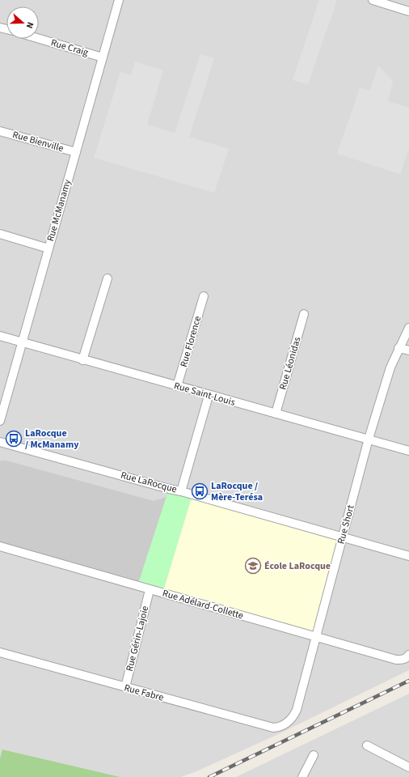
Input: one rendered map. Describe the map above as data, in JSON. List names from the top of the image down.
{
  "streets": {
    "street": [
      "Rue Craig",
      "Rue Bienville",
      "Rue McManamy",
      "Rue Florence",
      "Rue Léonidas",
      "Rue Saint-Louis",
      "Rue LaRocque",
      "Rue Short",
      "Rue Adélard-Collette",
      "Rue Gérin-Lajoie",
      "Rue Fabre"
    ]
  },
  "crossings": [
    ["Rue Craig", "Rue McManamy"],
    ["Rue Bienville", "Rue McManamy"],
    ["Rue McManamy", "Rue Saint-Louis"],
    ["Rue Florence", "Rue Saint-Louis"],
    ["Rue Léonidas", "Rue Saint-Louis"],
    ["Rue Saint-Louis", "Rue Short"],
    ["Rue LaRocque", "Rue Short"],
    ["Rue Short", "Rue Adélard-Collette"],
    ["Rue Short", "Rue Fabre"],
    ["Rue Adélard-Collette", "Rue Gérin-Lajoie"],
    ["Rue Gérin-Lajoie", "Rue Fabre"]
  ],
  "places": {
    "bus stop": ["LaRocque / McManamy", "LaRocque / Mère-Terésa"],
    "school or university": ["École LaRocque"]
  },
  "north": "right"
}
